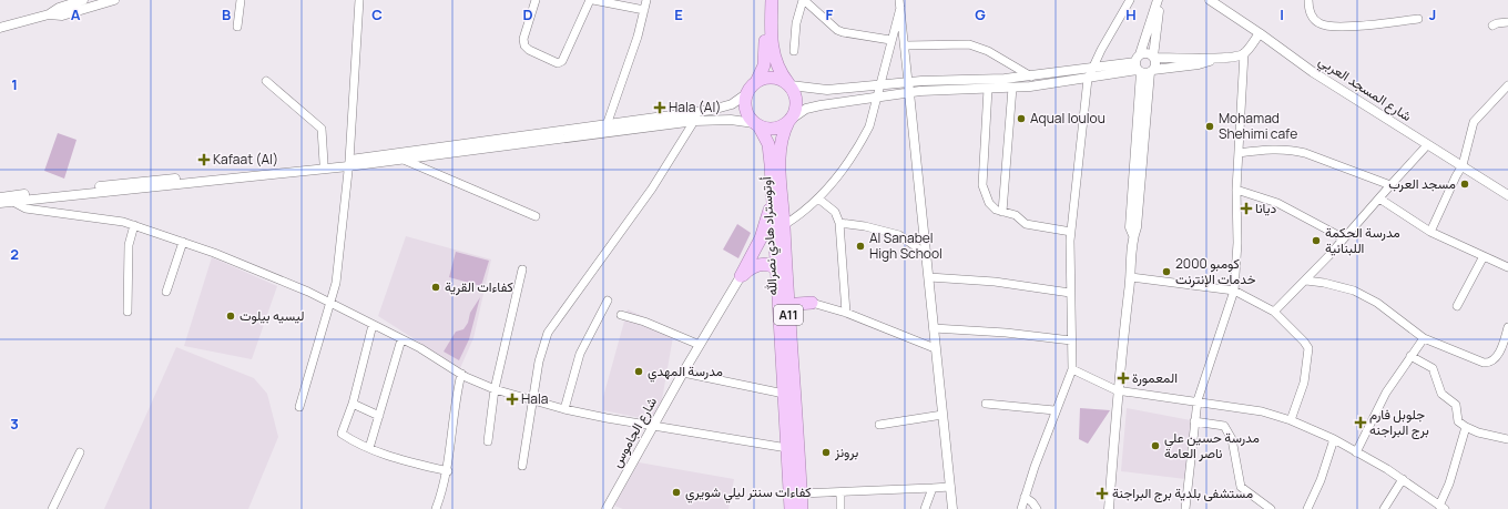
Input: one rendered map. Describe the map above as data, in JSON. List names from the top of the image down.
{
  "streets": {
    "highway": ["أوتوستراد هادي نصرالله", "A11"],
    "street": ["شارع المسجد العربي", "شارع الجاموس"]
  },
  "places": {
    "health": [
      "Hala (Al)",
      "Kafaat (Al)",
      "ديانا",
      "المعمورة",
      "Hala",
      "جلوبل فارم برج البراجنه",
      "مستشفی بلدیة برج البراجنة"
    ],
    "other": [
      "Aqual loulou",
      "Mohamad Shehimi cafe",
      "مسجد العرب",
      "مدرسة الحكمة اللبنانية",
      "Al Sanabel High School",
      "كومبو 2000 خدمات الإنترنت",
      "كفاءات القرية",
      "ليسيه بيلوت",
      "مدرسة المهدي",
      "مدرسة حسين علي ناصر العامة",
      "برونز",
      "كفاءات سنتر ليلي شويري"
    ]
  },
  "grid": {
    "columns": [
      "A",
      "B",
      "C",
      "D",
      "E",
      "F",
      "G",
      "H",
      "I",
      "J"
    ],
    "rows": ["1", "2", "3"]
  }
}
